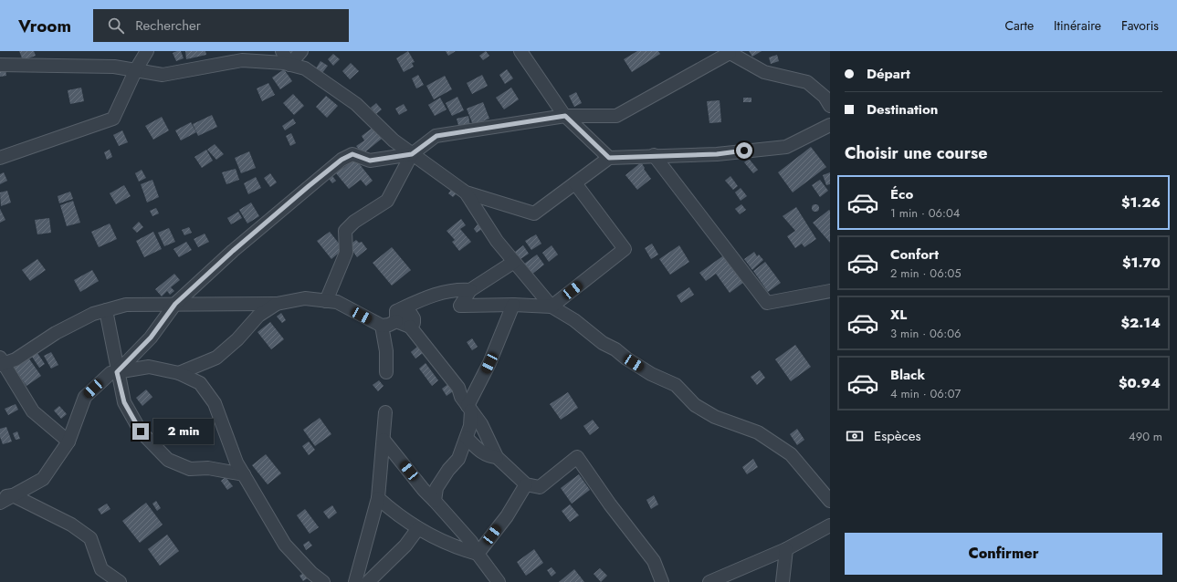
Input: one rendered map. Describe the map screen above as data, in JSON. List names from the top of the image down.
{
  "page": {
    "header": "Vroom",
    "search": "Rechercher",
    "nav": ["Carte", "Itinéraire", "Favoris"],
    "banner": ["Départ", "Destination"],
    "heading": "Choisir une course",
    "list": [
      {
        "name": "Éco",
        "note": "1 min · 06:04",
        "value": "$1.26"
      },
      {
        "name": "Confort",
        "note": "2 min · 06:05",
        "value": "$1.70"
      },
      {
        "name": "XL",
        "note": "3 min · 06:06",
        "value": "$2.14"
      },
      {
        "name": "Black",
        "note": "4 min · 06:07",
        "value": "$0.94"
      }
    ],
    "pay": ["Espèces", "490 m"],
    "bubble": "2 min",
    "buttons": "Confirmer"
  }
}
